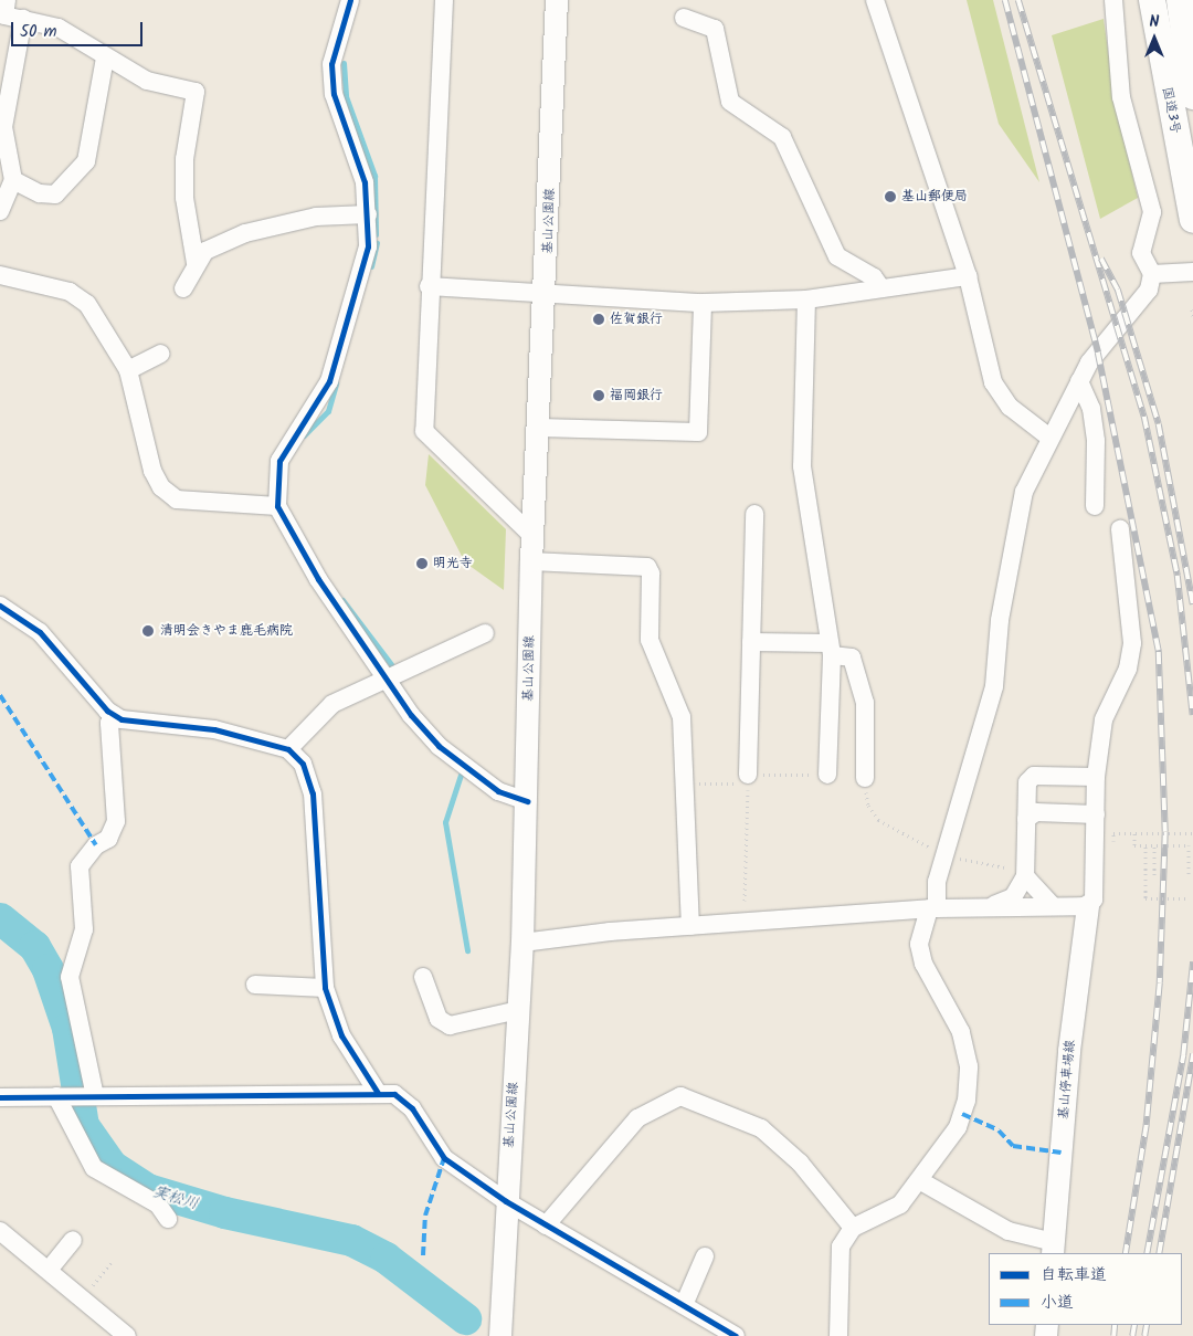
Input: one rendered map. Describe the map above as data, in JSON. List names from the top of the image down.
{
  "streets": {
    "highway": ["国道3号"],
    "main road": ["基山公園線", "基山停車場線"]
  },
  "water": ["実松川"],
  "places": [
    "基山郵便局",
    "佐賀銀行",
    "福岡銀行",
    "明光寺",
    "清明会きやま鹿毛病院"
  ],
  "legend": ["自転車道", "小道"],
  "scale_bar": "50 m",
  "north": "top"
}
